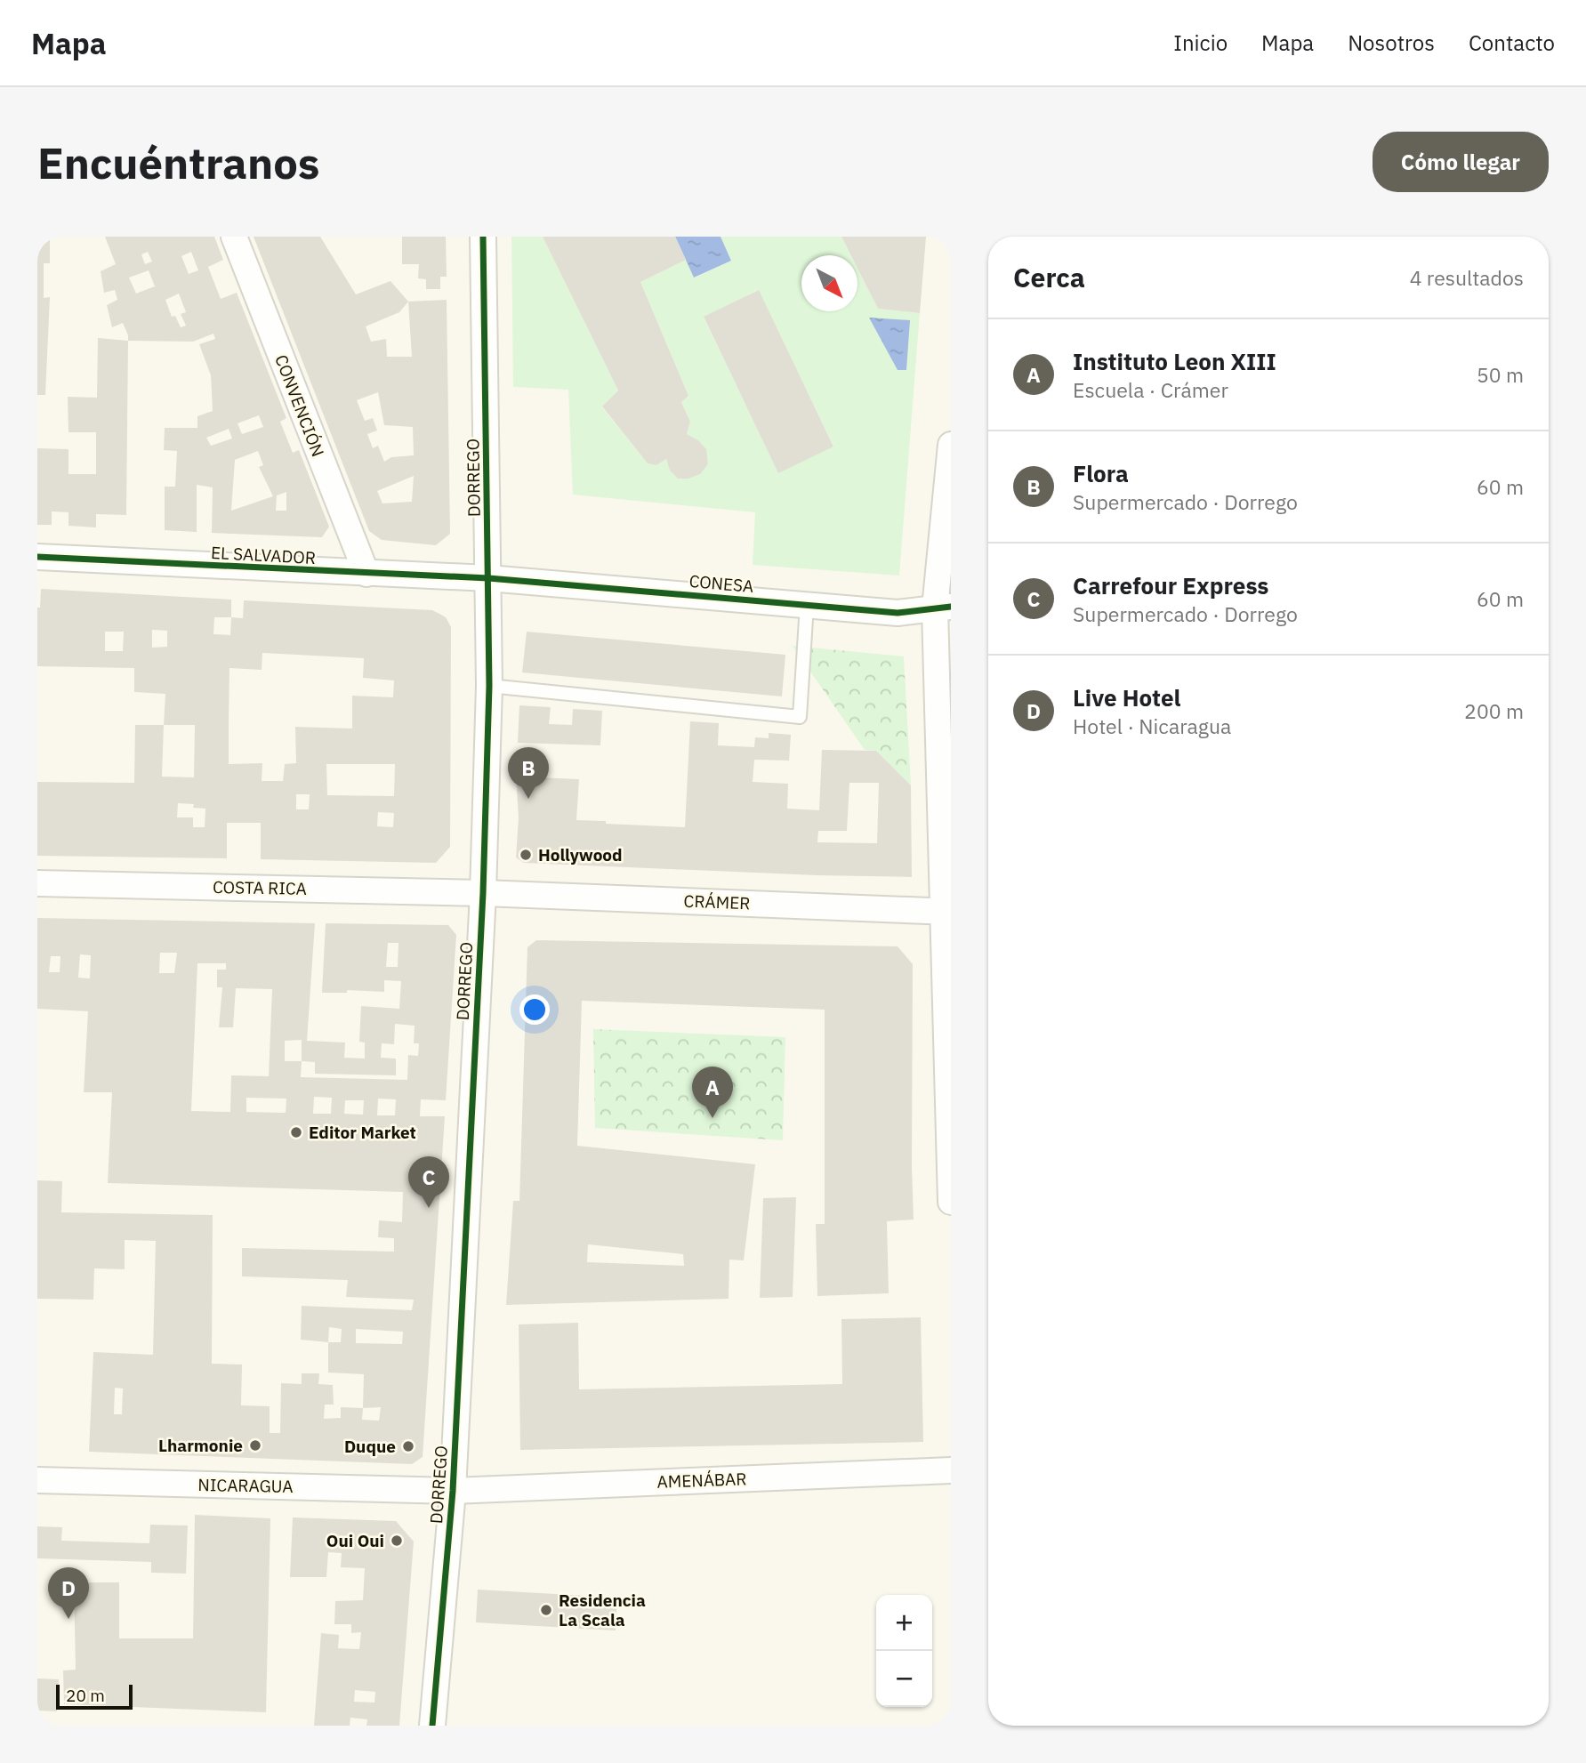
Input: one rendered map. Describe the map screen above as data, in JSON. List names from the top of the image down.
{
  "streets": {
    "street": [
      "CONVENCIÓN",
      "DORREGO",
      "EL SALVADOR",
      "CONESA",
      "COSTA RICA",
      "CRÁMER",
      "AMENÁBAR",
      "NICARAGUA"
    ]
  },
  "crossings": [
    ["CONVENCIÓN", "EL SALVADOR"],
    ["DORREGO", "EL SALVADOR"],
    ["DORREGO", "CONESA"],
    ["DORREGO", "COSTA RICA"],
    ["DORREGO", "CRÁMER"],
    ["DORREGO", "AMENÁBAR"],
    ["DORREGO", "NICARAGUA"],
    ["EL SALVADOR", "CONESA"],
    ["COSTA RICA", "CRÁMER"],
    ["AMENÁBAR", "NICARAGUA"]
  ],
  "places": [
    "Hollywood",
    "Editor Market",
    "Lharmonie",
    "Duque",
    "Oui Oui",
    "Residencia La Scala"
  ],
  "scale_bar": "20 m",
  "north": "bottom right",
  "page": {
    "header": "Mapa",
    "nav": [
      "Inicio",
      "Mapa",
      "Nosotros",
      "Contacto"
    ],
    "buttons": "Cómo llegar",
    "title": "Encuéntranos",
    "heading": ["Cerca", "4 resultados"],
    "list": [
      {
        "mark": "A",
        "name": "Instituto Leon XIII",
        "note": "Escuela · Crámer",
        "value": "50 m"
      },
      {
        "mark": "B",
        "name": "Flora",
        "note": "Supermercado · Dorrego",
        "value": "60 m"
      },
      {
        "mark": "C",
        "name": "Carrefour Express",
        "note": "Supermercado · Dorrego",
        "value": "60 m"
      },
      {
        "mark": "D",
        "name": "Live Hotel",
        "note": "Hotel · Nicaragua",
        "value": "200 m"
      }
    ],
    "pins": [
      "B",
      "A",
      "C",
      "D"
    ],
    "map_buttons": ["+", "−"],
    "scale": "20 m"
  }
}
